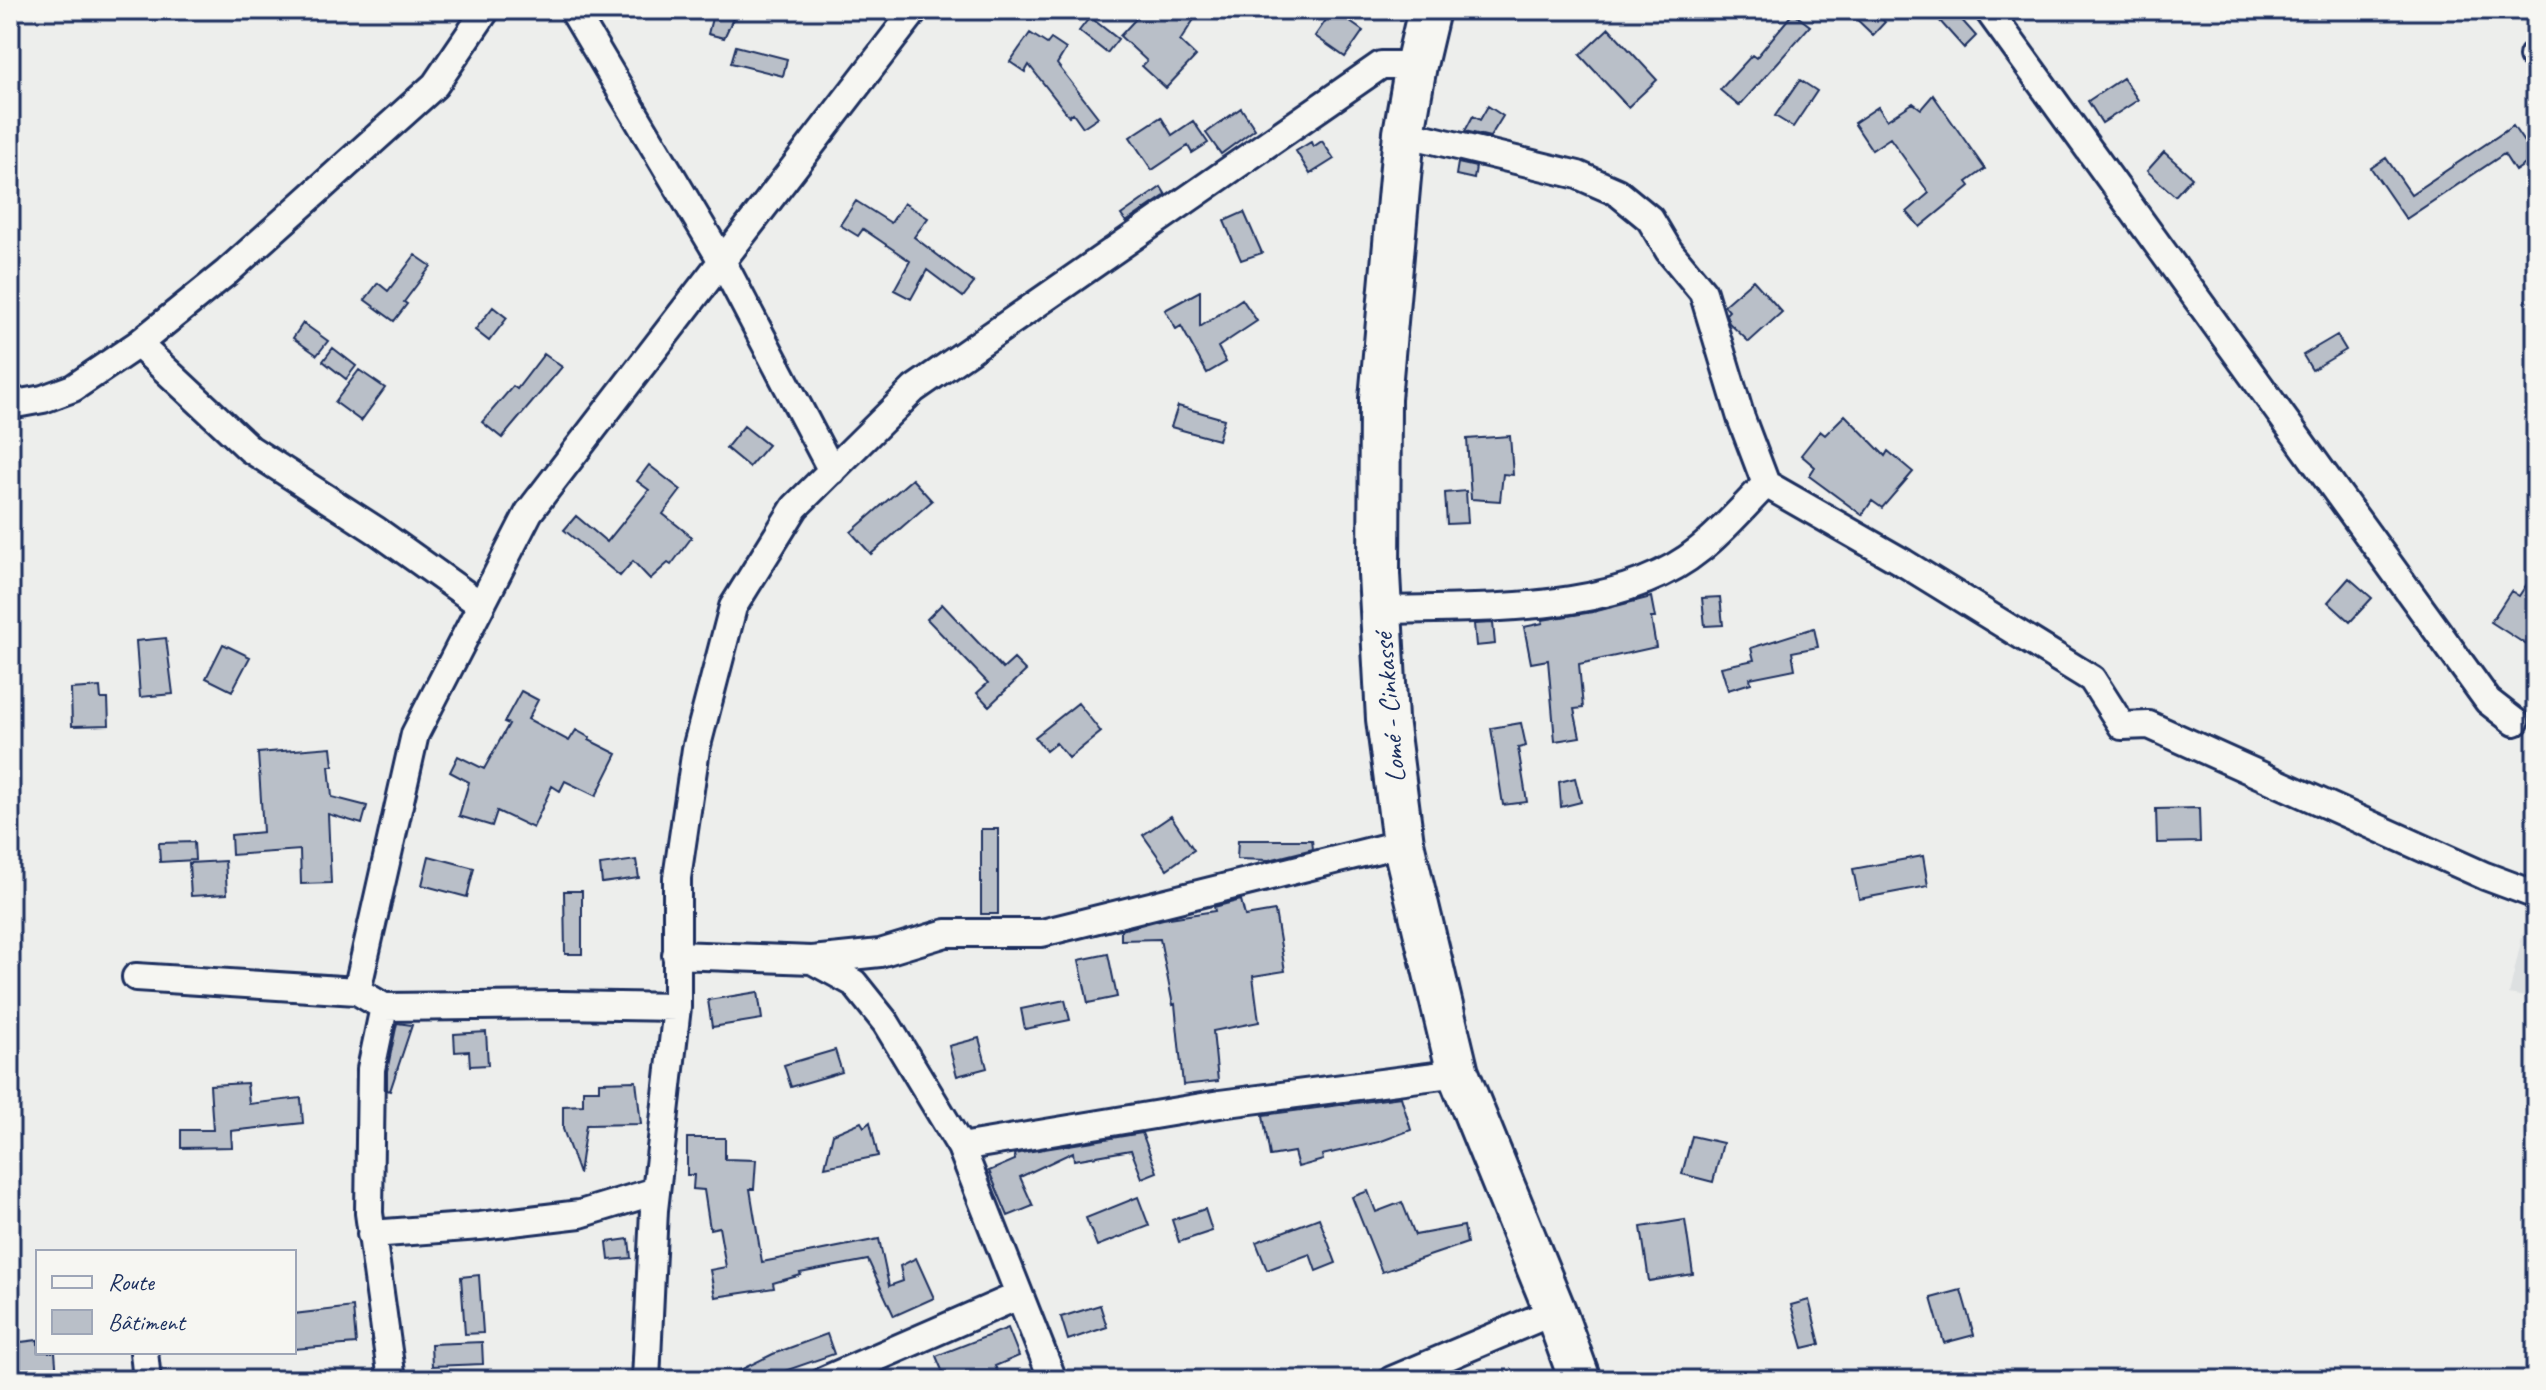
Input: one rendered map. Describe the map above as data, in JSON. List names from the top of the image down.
{
  "streets": {
    "highway": ["Lomé - Cinkassé"]
  },
  "legend": ["Route", "Bâtiment"]
}
